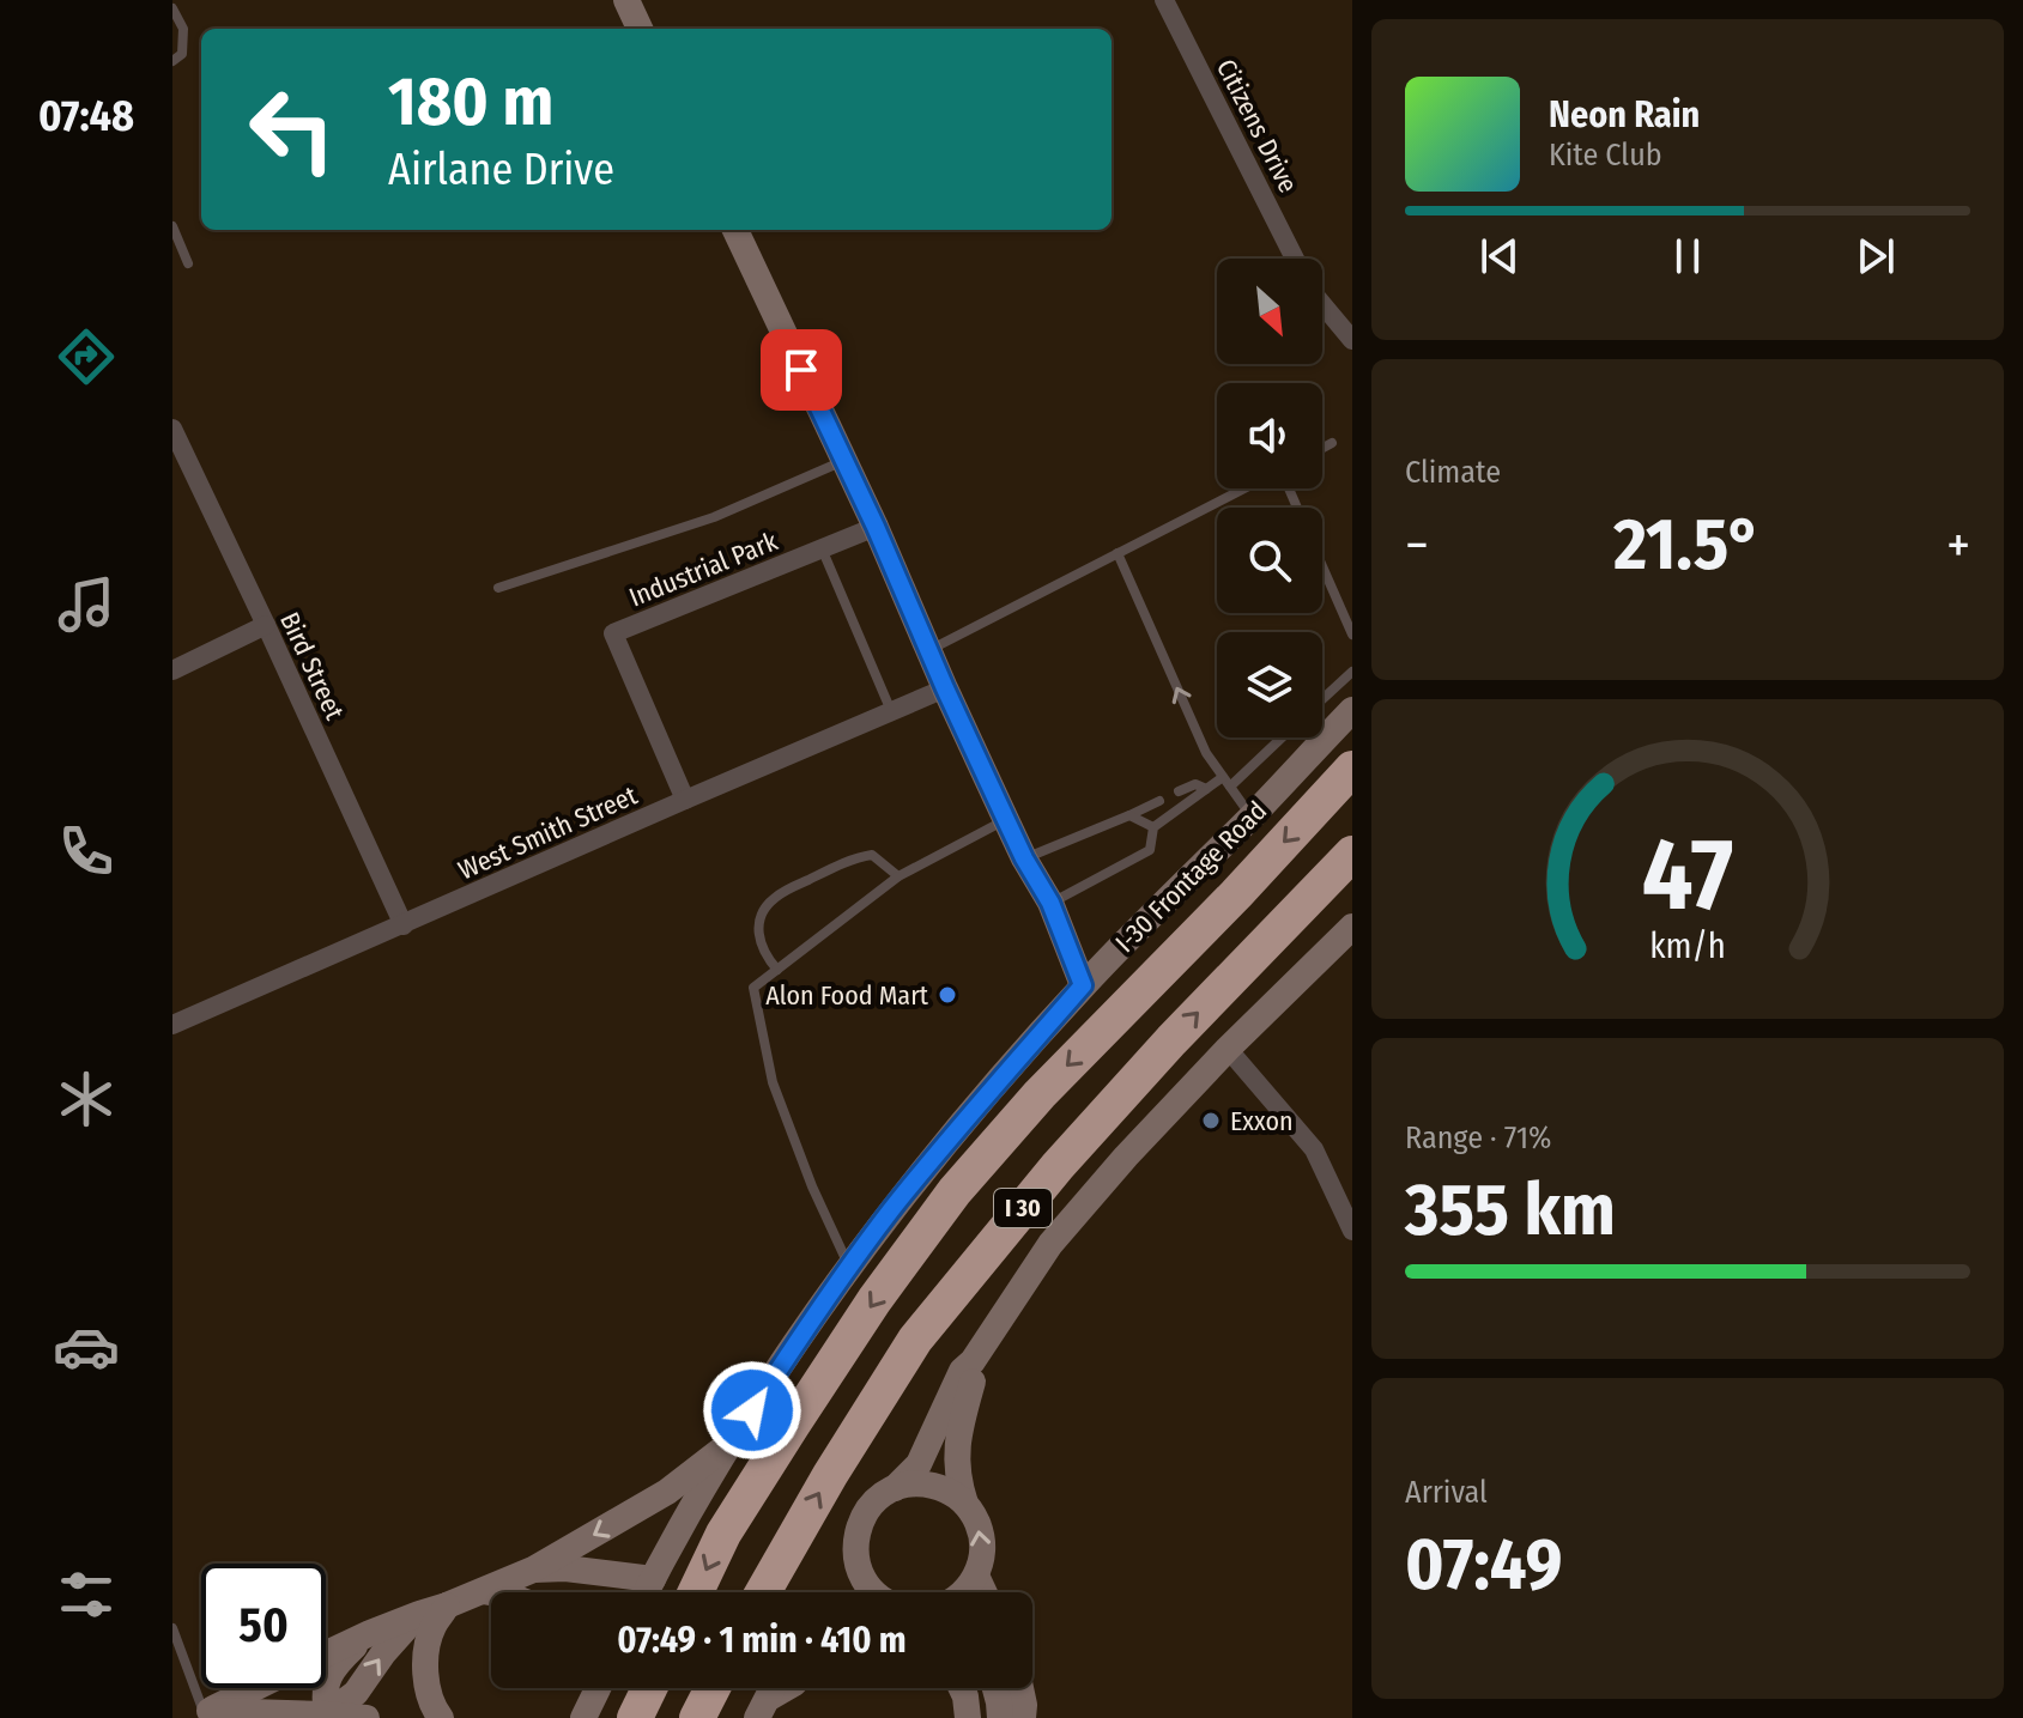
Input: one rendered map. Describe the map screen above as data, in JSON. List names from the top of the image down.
{
  "streets": {
    "highway": ["I 30"],
    "main road": ["I-30 Frontage Road"],
    "street": [
      "Citizens Drive",
      "Industrial Park",
      "Bird Street",
      "West Smith Street"
    ]
  },
  "crossings": [
    ["Industrial Park", "West Smith Street"],
    ["Bird Street", "West Smith Street"]
  ],
  "places": ["Alon Food Mart", "Exxon"],
  "north": "bottom right",
  "page": {
    "tabs": "07:48",
    "turn": ["180 m", "Airlane Drive"],
    "song": ["Neon Rain", "Kite Club"],
    "tile": [
      "Climate",
      ["Range · 71%", "355 km"],
      ["Arrival", "07:49"]
    ],
    "heat": ["−", "21.5°", "+"],
    "limit": "50",
    "trip": "07:49 · 1 min · 410 m",
    "gauge": ["47", "km/h"]
  }
}
